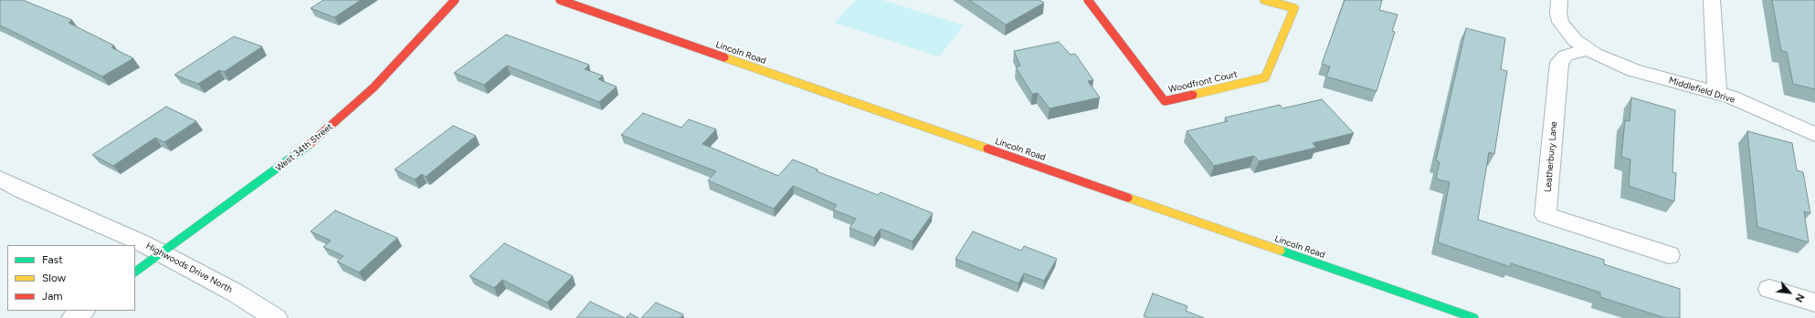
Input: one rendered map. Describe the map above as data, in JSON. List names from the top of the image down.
{
  "streets": {
    "street": [
      "Lincoln Road",
      "Woodfront Court",
      "Middlefield Drive",
      "West 34th Street",
      "Leatherbury Lane",
      "Highwoods Drive North"
    ]
  },
  "crossings": [
    ["Middlefield Drive", "Leatherbury Lane"],
    ["West 34th Street", "Highwoods Drive North"]
  ],
  "legend": ["Fast", "Slow", "Jam"],
  "north": "bottom right"
}
